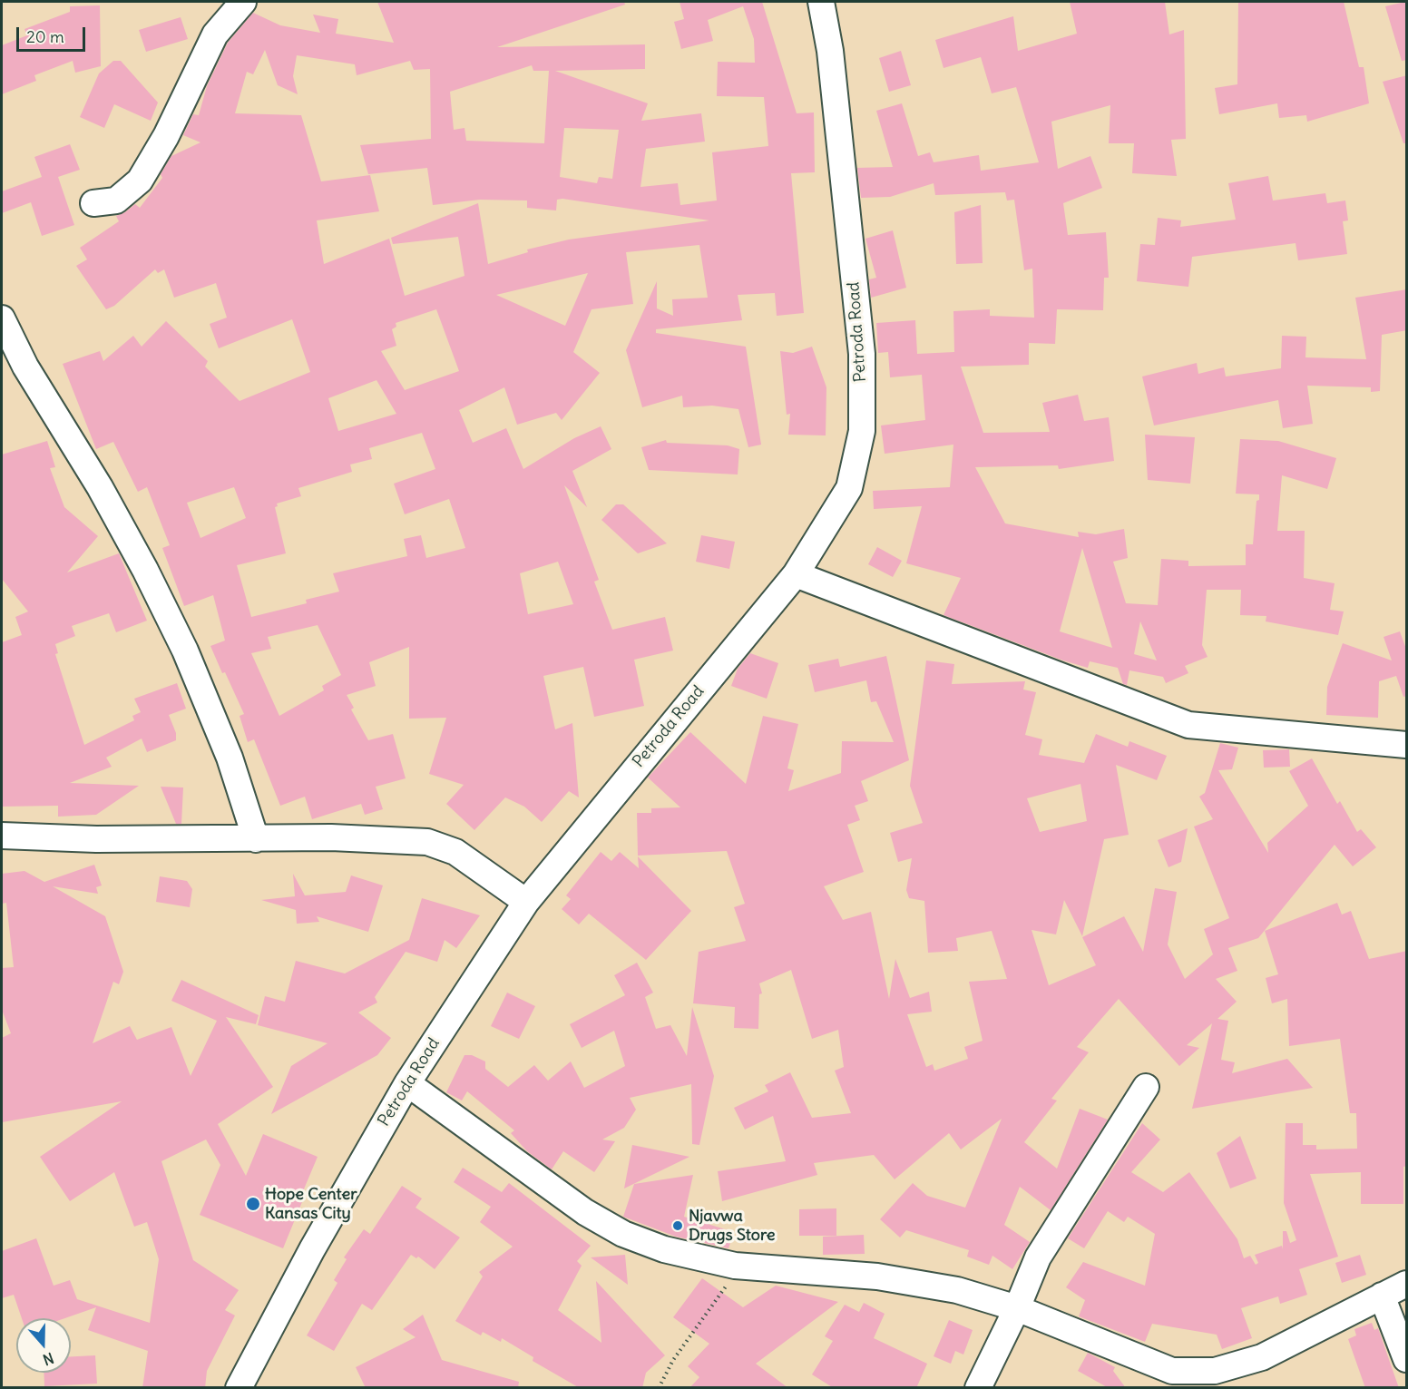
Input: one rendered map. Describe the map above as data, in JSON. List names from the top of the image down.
{
  "streets": {
    "street": ["Petroda Road"]
  },
  "places": ["Hope Center Kansas City", "Njavwa Drugs Store"],
  "scale_bar": "20 m",
  "north": "bottom"
}
